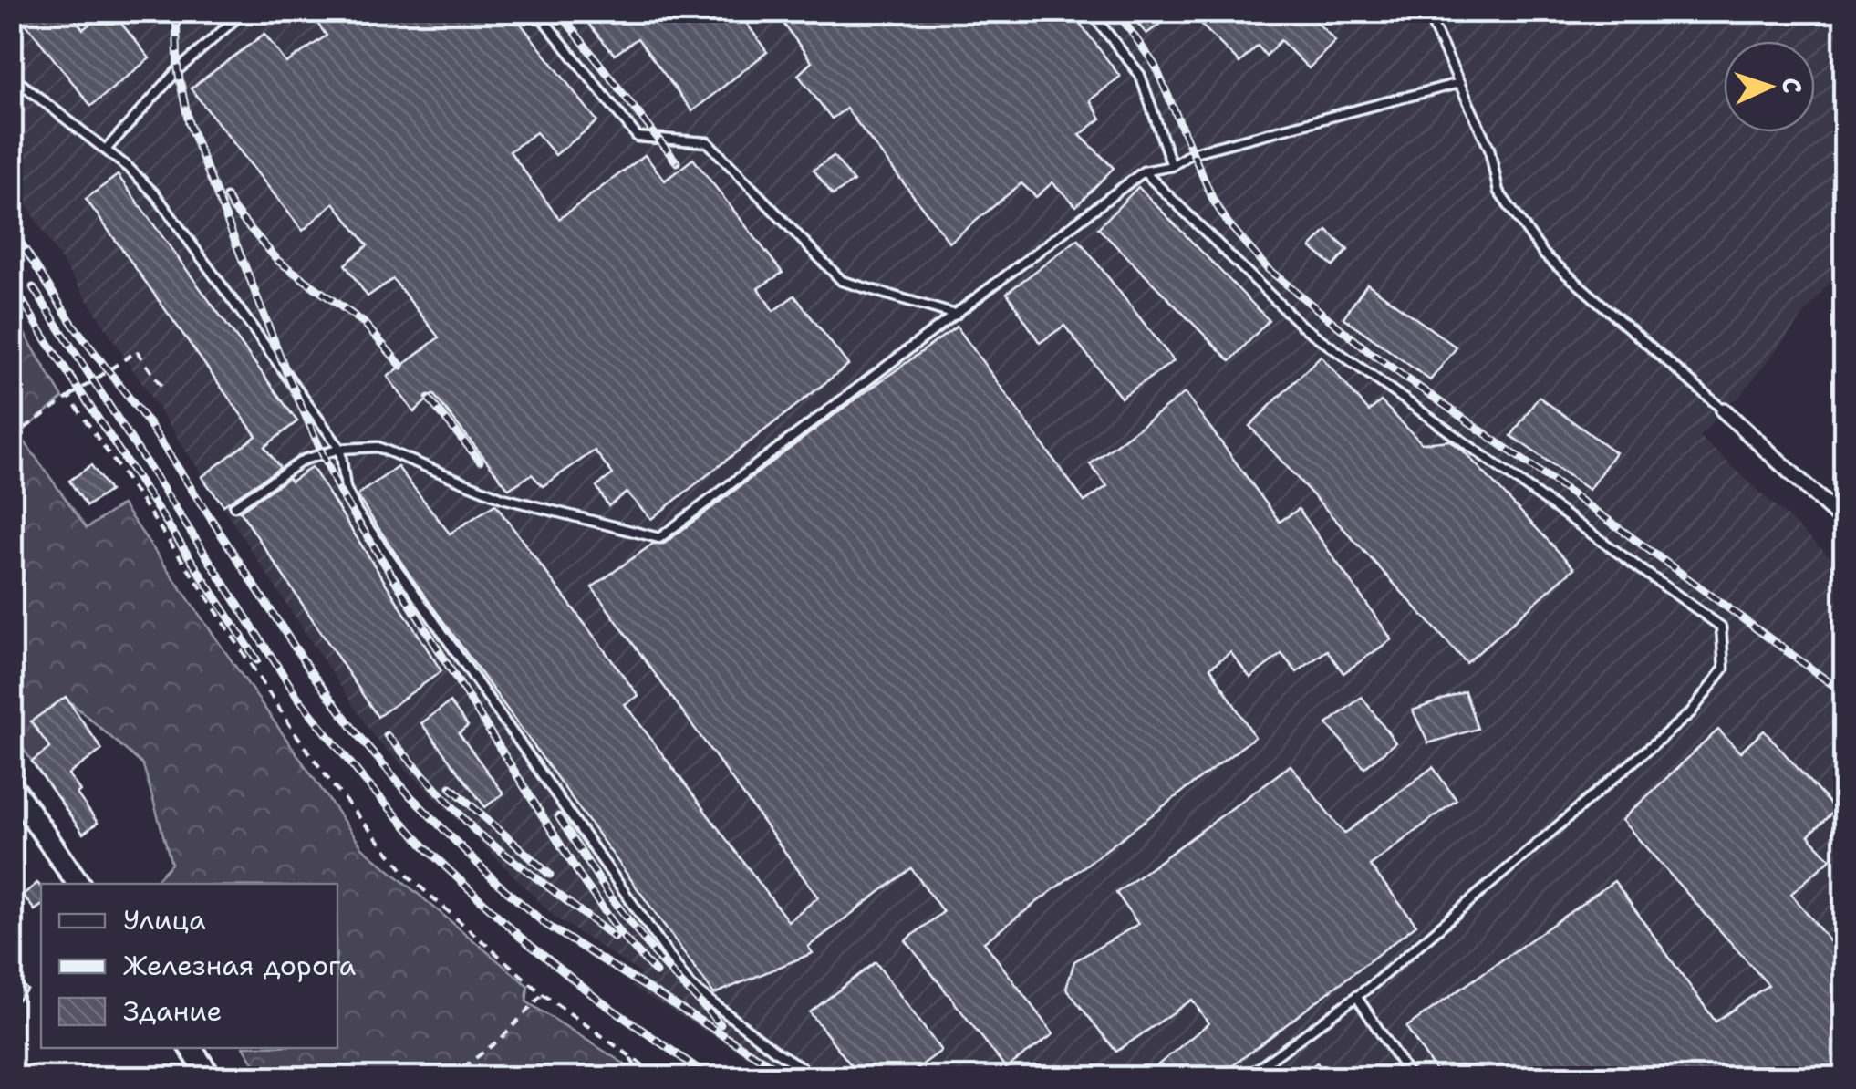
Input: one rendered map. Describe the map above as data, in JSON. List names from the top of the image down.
{
  "legend": ["Улица", "Железная дорога", "Здание"],
  "north": "right"
}
